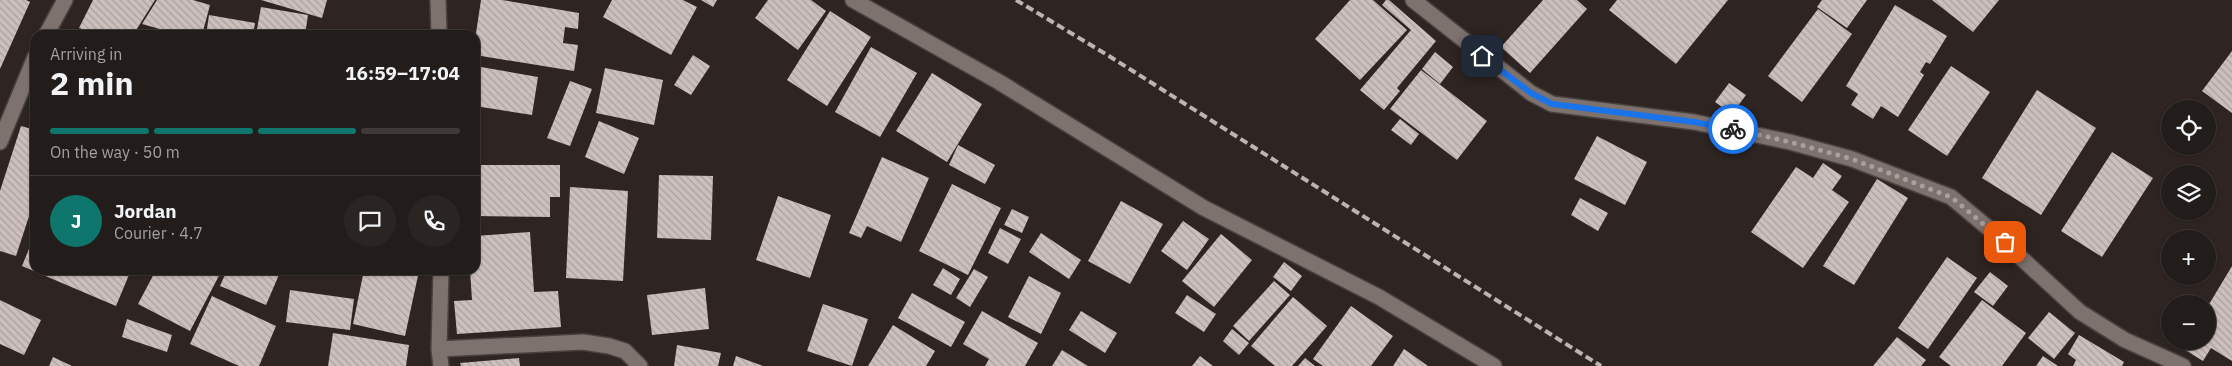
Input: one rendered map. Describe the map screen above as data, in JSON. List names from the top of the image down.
{
  "page": {
    "heading": ["2 min", "Arriving in", "16:59–17:04"],
    "panel": ["Jordan", "Courier · 4.7"],
    "map_buttons": ["+", "−"],
    "bar": "On the way · 50 m",
    "round": "J"
  }
}
